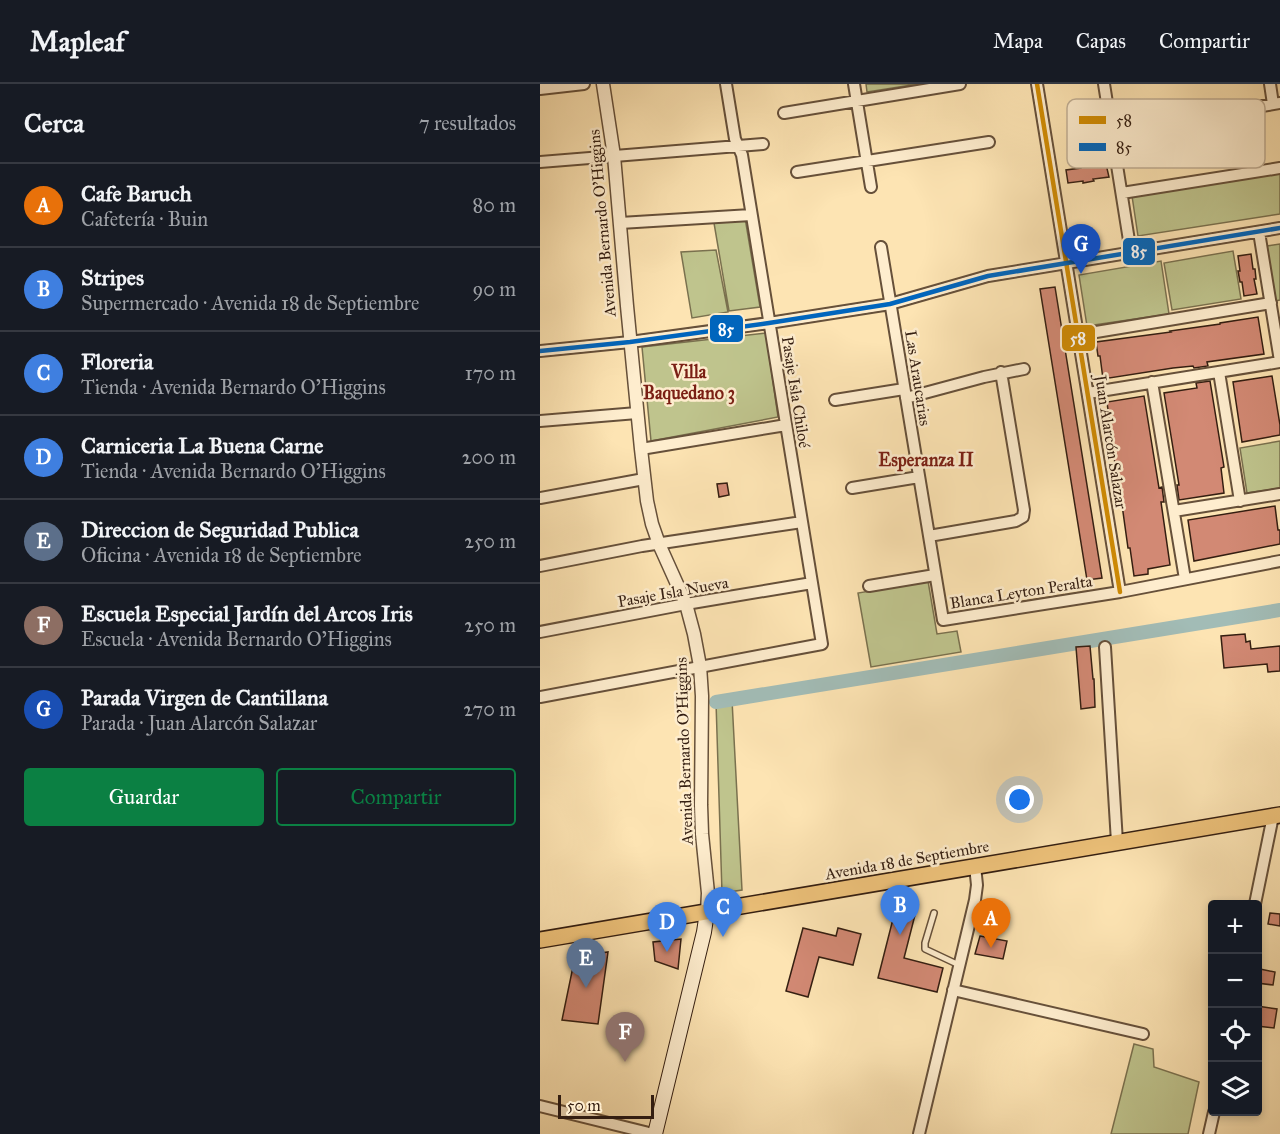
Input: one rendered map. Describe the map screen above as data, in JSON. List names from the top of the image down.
{
  "streets": {
    "main road": ["Avenida Bernardo O'Higgins", "Avenida 18 de Septiembre"],
    "street": [
      "Las Araucarias",
      "Pasaje Isla Chiloé",
      "Juan Alarcón Salazar",
      "Pasaje Isla Nueva",
      "Blanca Leyton Peralta"
    ]
  },
  "crossings": [
    ["Avenida Bernardo O'Higgins", "Pasaje Isla Chiloé"],
    ["Avenida Bernardo O'Higgins", "Pasaje Isla Nueva"],
    ["Avenida Bernardo O'Higgins", "Avenida 18 de Septiembre"],
    ["Las Araucarias", "Blanca Leyton Peralta"],
    ["Pasaje Isla Chiloé", "Pasaje Isla Nueva"],
    ["Juan Alarcón Salazar", "Blanca Leyton Peralta"]
  ],
  "districts": ["Villa Baquedano 3", "Esperanza II"],
  "lines": ["transit line 58", "transit line 85"],
  "legend": ["58", "85"],
  "scale_bar": "50 m",
  "page": {
    "header": "Mapleaf",
    "nav": ["Mapa", "Capas", "Compartir"],
    "heading": ["Cerca", "7 resultados"],
    "list": [
      {
        "mark": "A",
        "name": "Cafe Baruch",
        "note": "Cafetería · Buin",
        "value": "80 m"
      },
      {
        "mark": "B",
        "name": "Stripes",
        "note": "Supermercado · Avenida 18 de Septiembre",
        "value": "90 m"
      },
      {
        "mark": "C",
        "name": "Floreria",
        "note": "Tienda · Avenida Bernardo O'Higgins",
        "value": "170 m"
      },
      {
        "mark": "D",
        "name": "Carniceria La Buena Carne",
        "note": "Tienda · Avenida Bernardo O'Higgins",
        "value": "200 m"
      },
      {
        "mark": "E",
        "name": "Direccion de Seguridad Publica",
        "note": "Oficina · Avenida 18 de Septiembre",
        "value": "250 m"
      },
      {
        "mark": "F",
        "name": "Escuela Especial Jardín del Arcos Iris",
        "note": "Escuela · Avenida Bernardo O'Higgins",
        "value": "250 m"
      },
      {
        "mark": "G",
        "name": "Parada Virgen de Cantillana",
        "note": "Parada · Juan Alarcón Salazar",
        "value": "270 m"
      }
    ],
    "pins": [
      "G",
      "B",
      "C",
      "A",
      "D",
      "E",
      "F"
    ],
    "buttons": ["Guardar", "Compartir"],
    "map_buttons": ["+", "−"],
    "scale": "50 m"
  }
}
